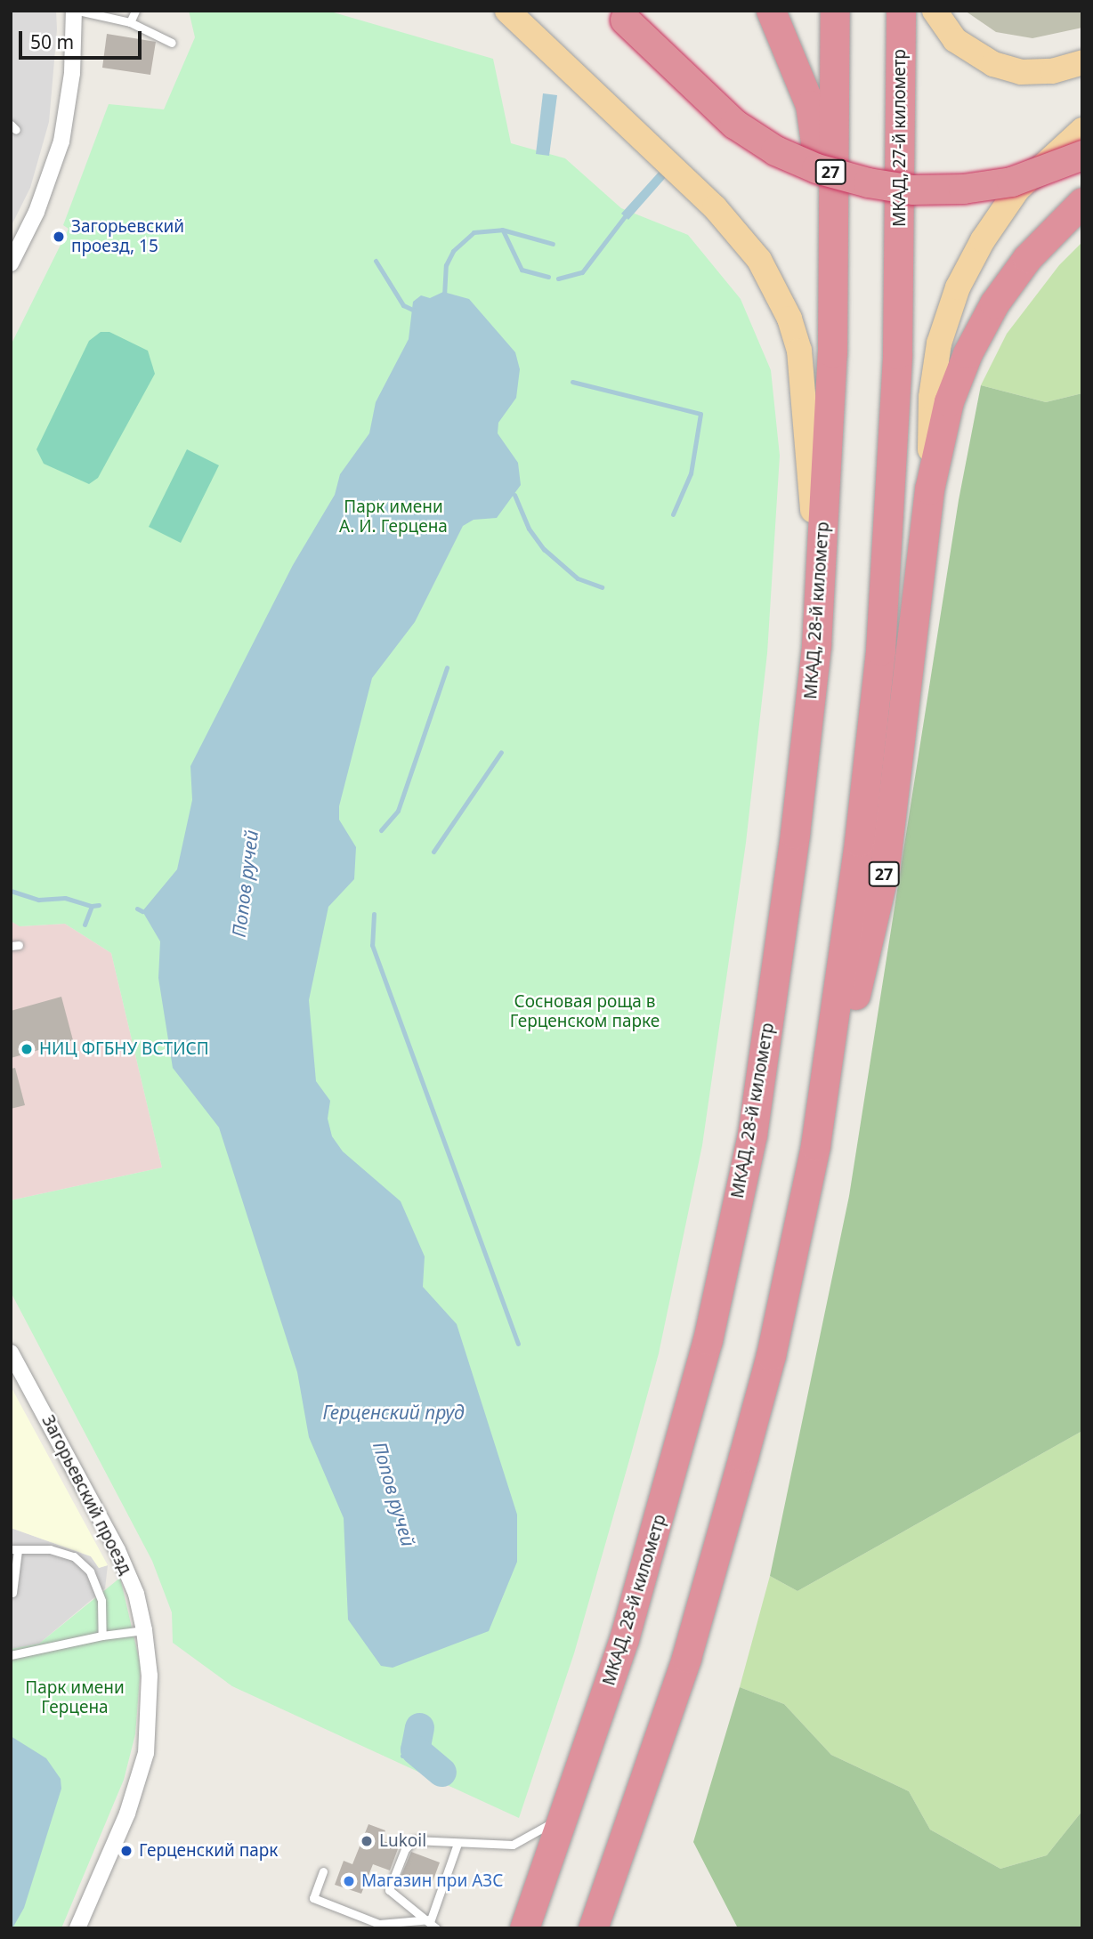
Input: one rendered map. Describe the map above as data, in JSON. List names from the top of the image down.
{
  "streets": {
    "highway": ["МКАД, 27-й километр", "27", "МКАД, 28-й километр"],
    "street": ["Загорьевский проезд"]
  },
  "crossings": [
    ["МКАД, 27-й километр", "27"]
  ],
  "water": ["Попов ручей", "Герценский пруд"],
  "parks": ["Парк имени А. И. Герцена", "Сосновая роща в Герценском парке", "Парк имени Герцена"],
  "places": [
    "Загорьевский проезд, 15",
    "НИЦ ФГБНУ ВСТИСП",
    "Lukoil",
    "Герценский парк",
    "Магазин при АЗС"
  ],
  "scale_bar": "50 m"
}
